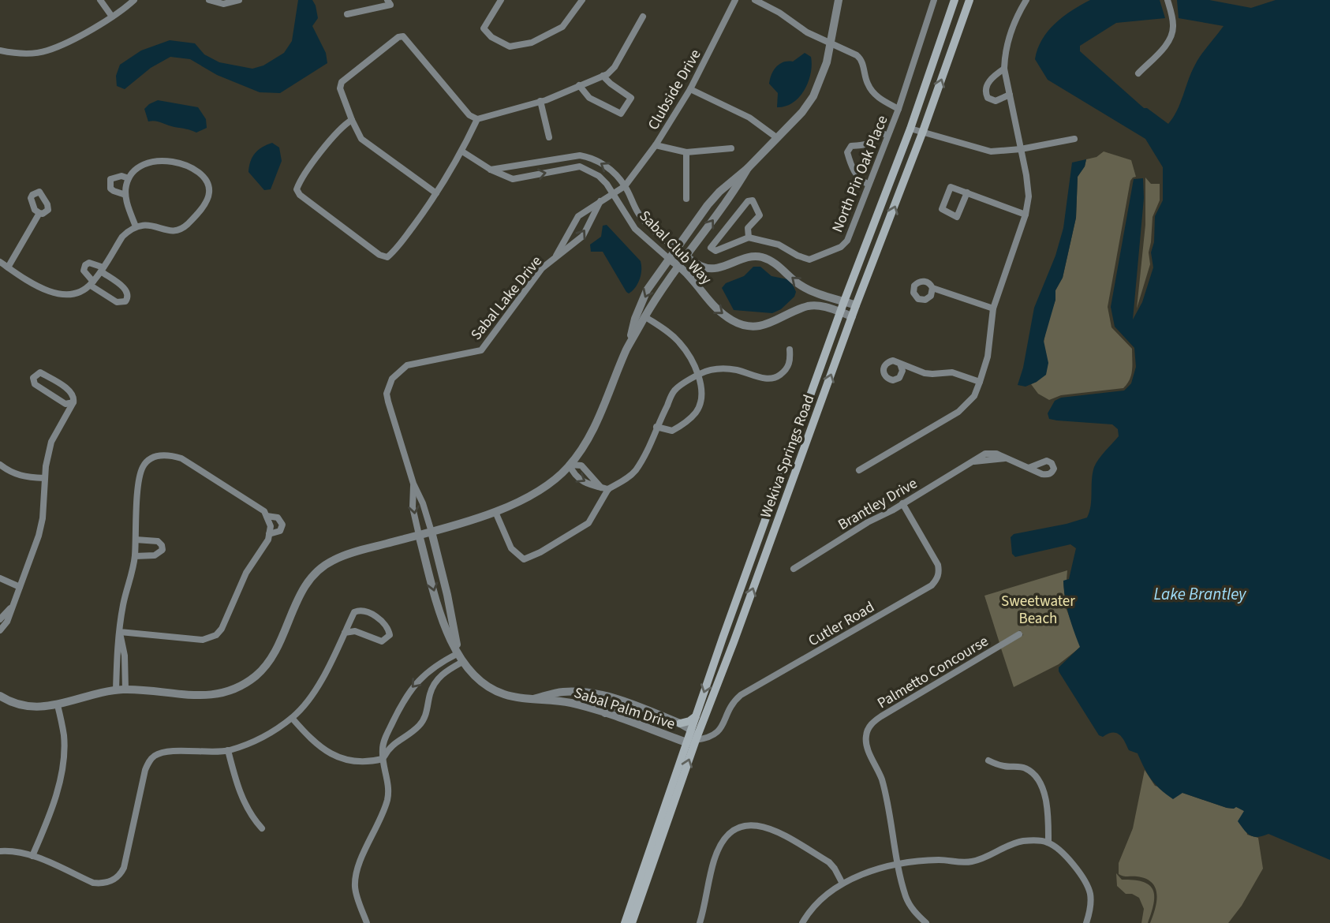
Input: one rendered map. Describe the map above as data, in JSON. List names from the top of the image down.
{
  "streets": {
    "main road": ["Wekiva Springs Road"],
    "street": [
      "Clubside Drive",
      "North Pin Oak Place",
      "Sabal Club Way",
      "Sabal Lake Drive",
      "Brantley Drive",
      "Cutler Road",
      "Palmetto Concourse",
      "Sabal Palm Drive"
    ]
  },
  "crossings": [
    ["Clubside Drive", "Sabal Club Way"],
    ["Clubside Drive", "Sabal Lake Drive"],
    ["Sabal Club Way", "Sabal Lake Drive"],
    ["Sabal Club Way", "Wekiva Springs Road"],
    ["Sabal Lake Drive", "Sabal Palm Drive"],
    ["Wekiva Springs Road", "Cutler Road"],
    ["Wekiva Springs Road", "Sabal Palm Drive"],
    ["Brantley Drive", "Cutler Road"],
    ["Cutler Road", "Sabal Palm Drive"]
  ],
  "water": ["Lake Brantley"],
  "parks": ["Sweetwater Beach"]
}
